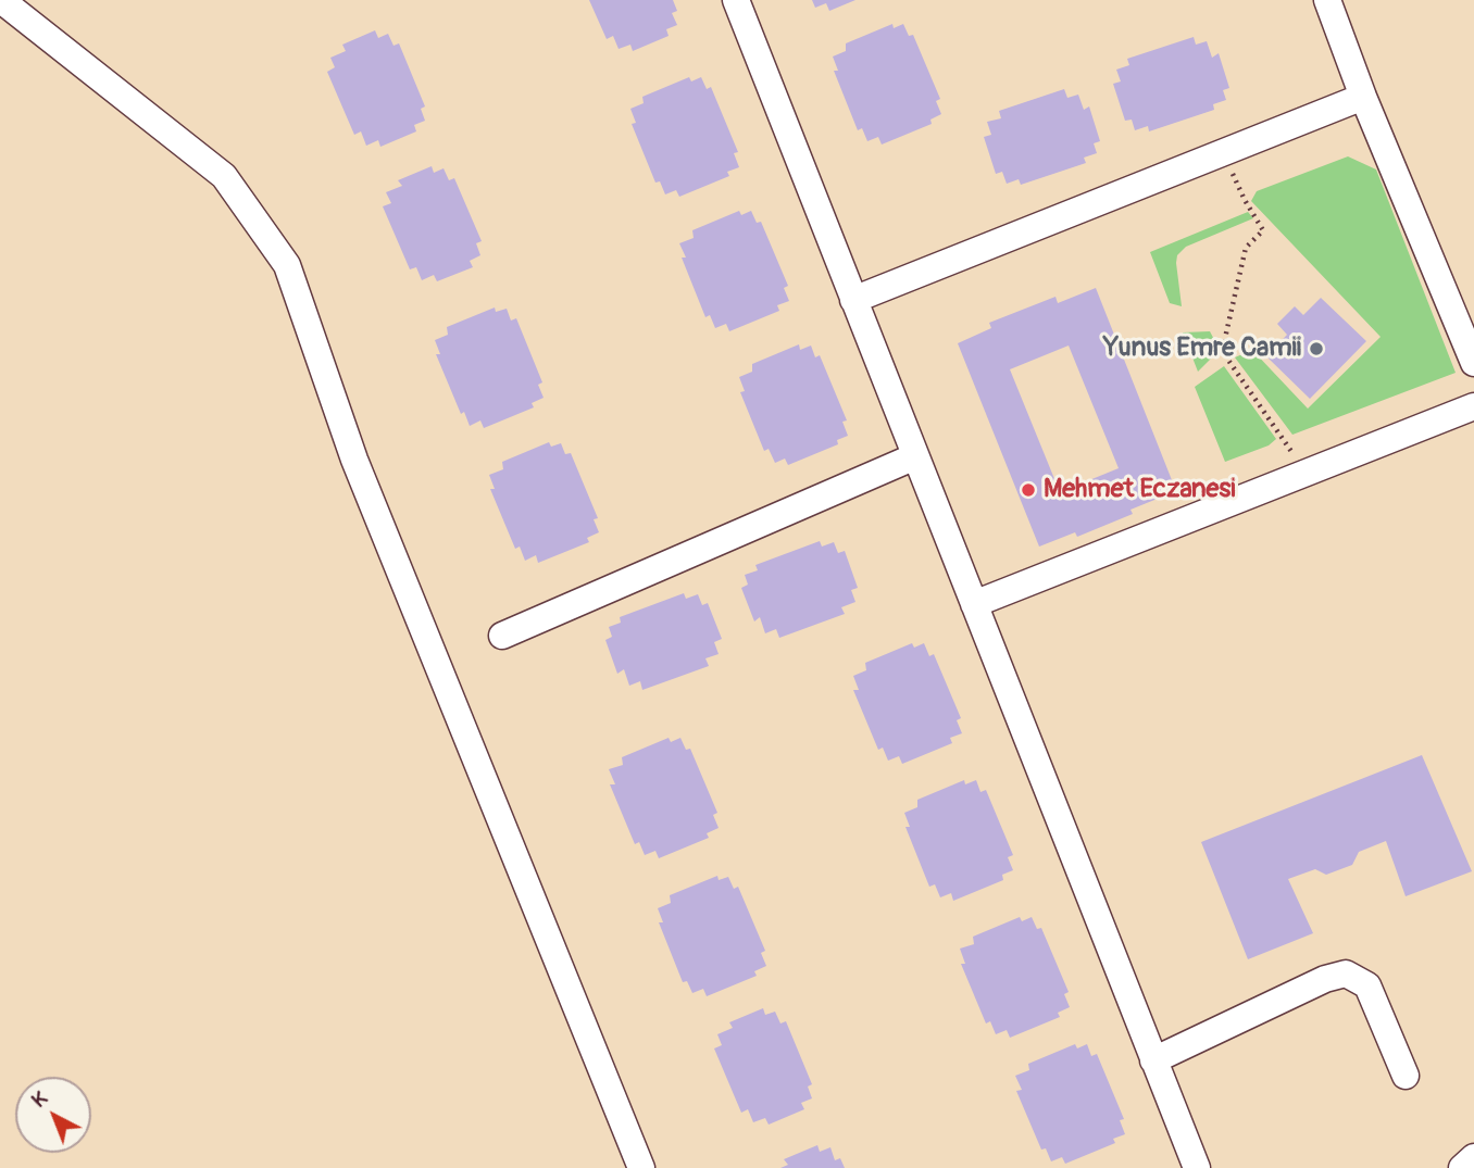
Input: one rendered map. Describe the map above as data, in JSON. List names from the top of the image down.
{
  "places": ["Yunus Emre Camii", "Mehmet Eczanesi"],
  "north": "top left"
}
